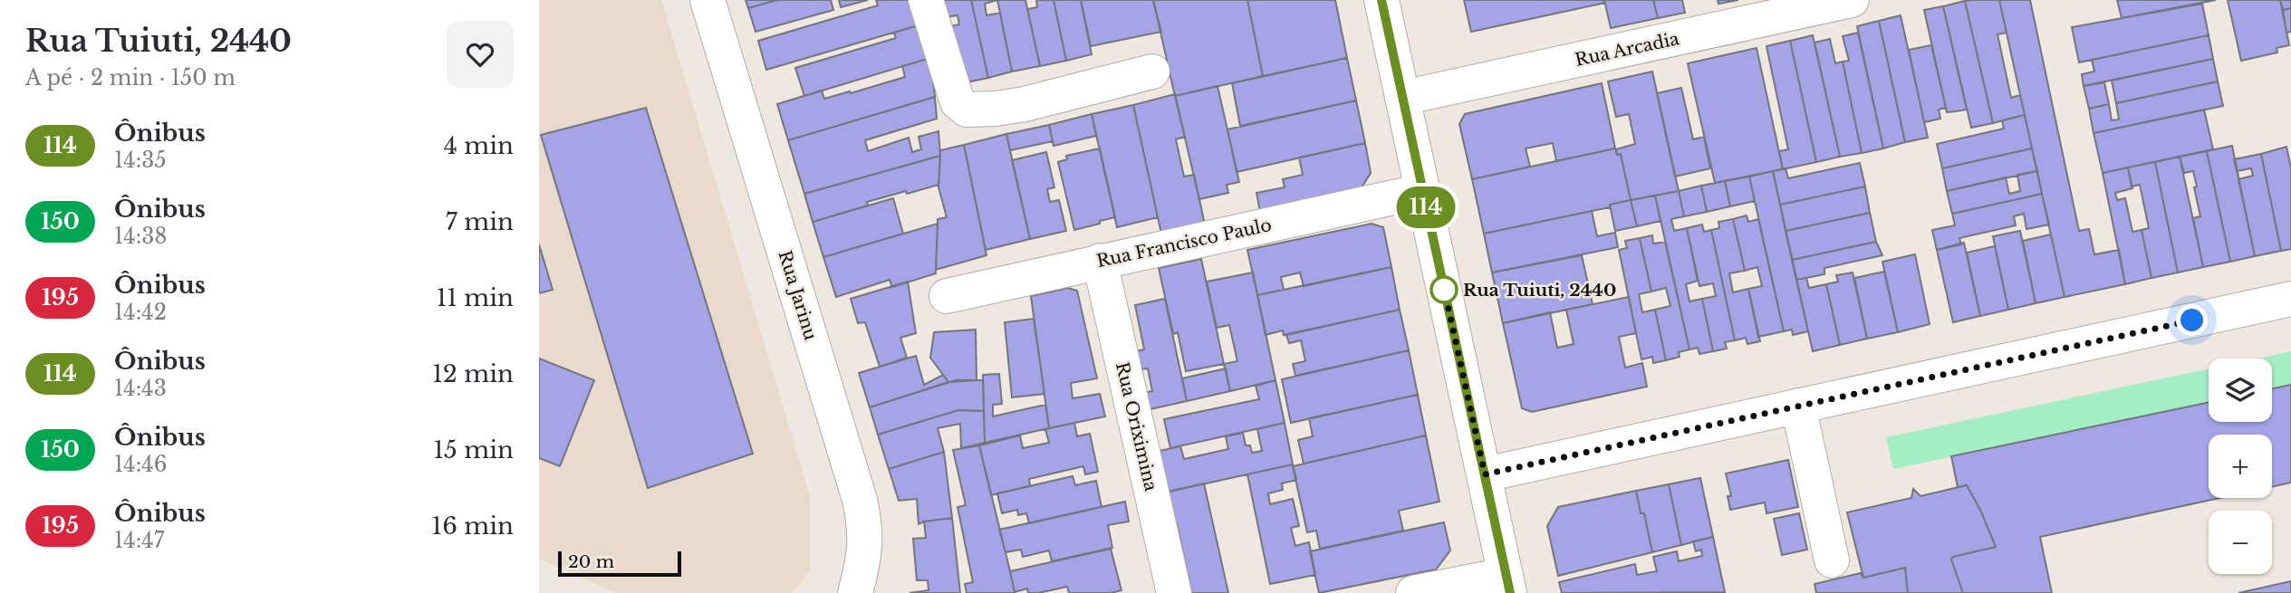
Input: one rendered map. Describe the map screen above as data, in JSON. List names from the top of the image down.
{
  "streets": {
    "street": [
      "Rua Arcadia",
      "Rua Francisco Paulo",
      "Rua Jarinu",
      "Rua Oriximina"
    ]
  },
  "crossings": [
    ["Rua Francisco Paulo", "Rua Oriximina"]
  ],
  "places": ["Rua Tuiuti, 2440"],
  "lines": ["bus line 114"],
  "scale_bar": "20 m",
  "page": {
    "heading": ["Rua Tuiuti, 2440", "A pé · 2 min · 150 m"],
    "on_map": "114",
    "list": [
      {
        "mark": "114",
        "name": "Ônibus",
        "note": "14:35",
        "value": "4 min"
      },
      {
        "mark": "150",
        "name": "Ônibus",
        "note": "14:38",
        "value": "7 min"
      },
      {
        "mark": "195",
        "name": "Ônibus",
        "note": "14:42",
        "value": "11 min"
      },
      {
        "mark": "114",
        "name": "Ônibus",
        "note": "14:43",
        "value": "12 min"
      },
      {
        "mark": "150",
        "name": "Ônibus",
        "note": "14:46",
        "value": "15 min"
      },
      {
        "mark": "195",
        "name": "Ônibus",
        "note": "14:47",
        "value": "16 min"
      }
    ],
    "map_buttons": ["+", "−"],
    "scale": "20 m"
  }
}
